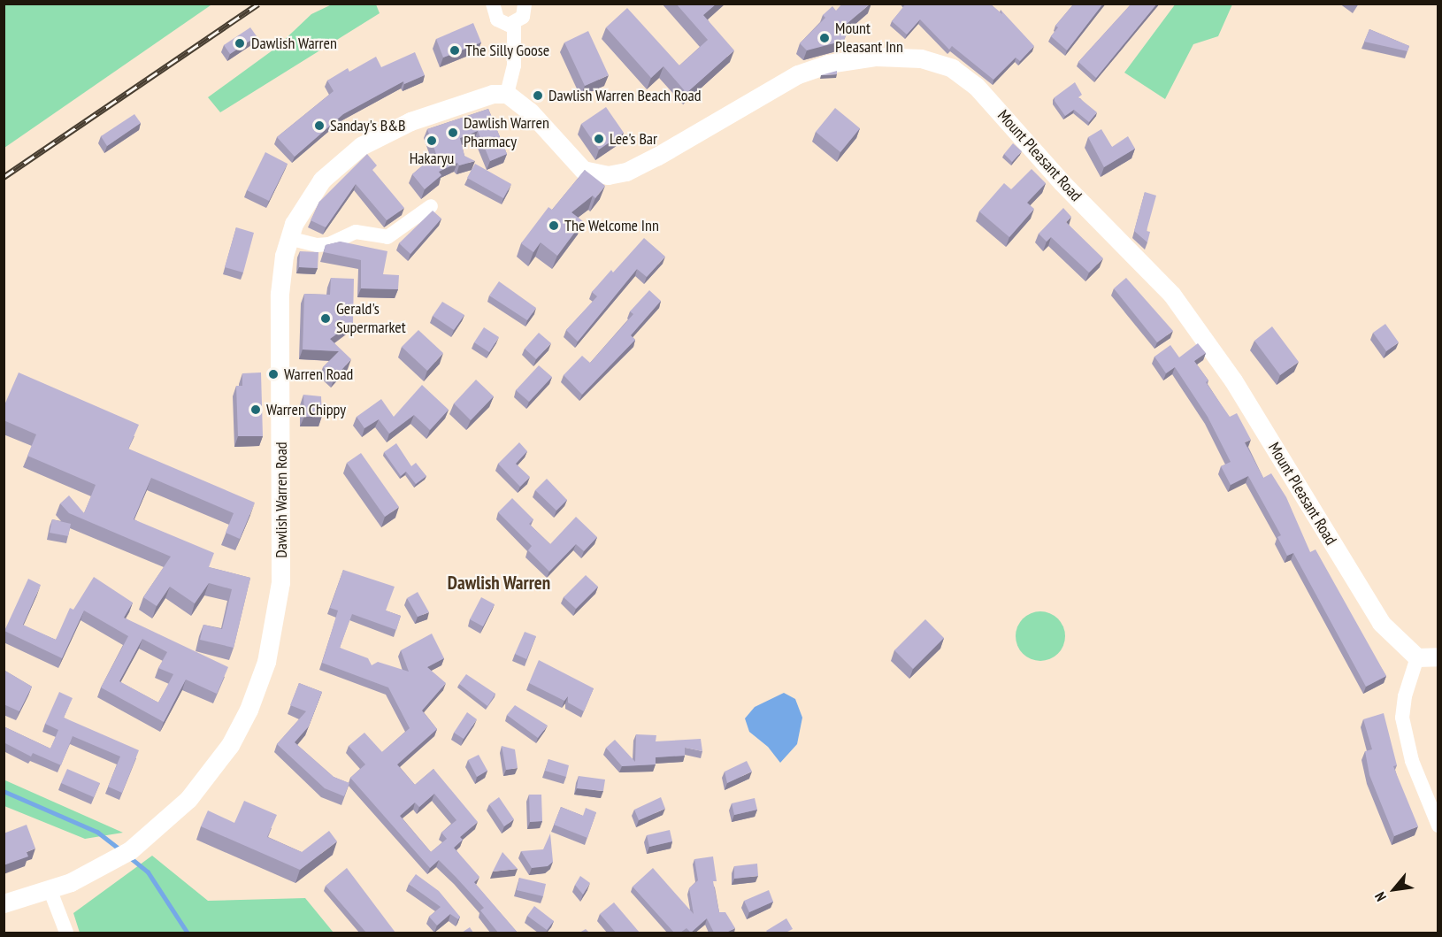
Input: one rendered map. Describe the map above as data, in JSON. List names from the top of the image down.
{
  "streets": {
    "street": ["Mount Pleasant Road", "Dawlish Warren Road"]
  },
  "crossings": [
    ["Mount Pleasant Road", "Dawlish Warren Road"]
  ],
  "districts": ["Dawlish Warren"],
  "places": [
    "Mount Pleasant Inn",
    "Dawlish Warren",
    "The Silly Goose",
    "Dawlish Warren Beach Road",
    "Sanday's B&B",
    "Dawlish Warren Pharmacy",
    "Lee's Bar",
    "Hakaryu",
    "The Welcome Inn",
    "Gerald's Supermarket",
    "Warren Road",
    "Warren Chippy"
  ],
  "north": "bottom left"
}
